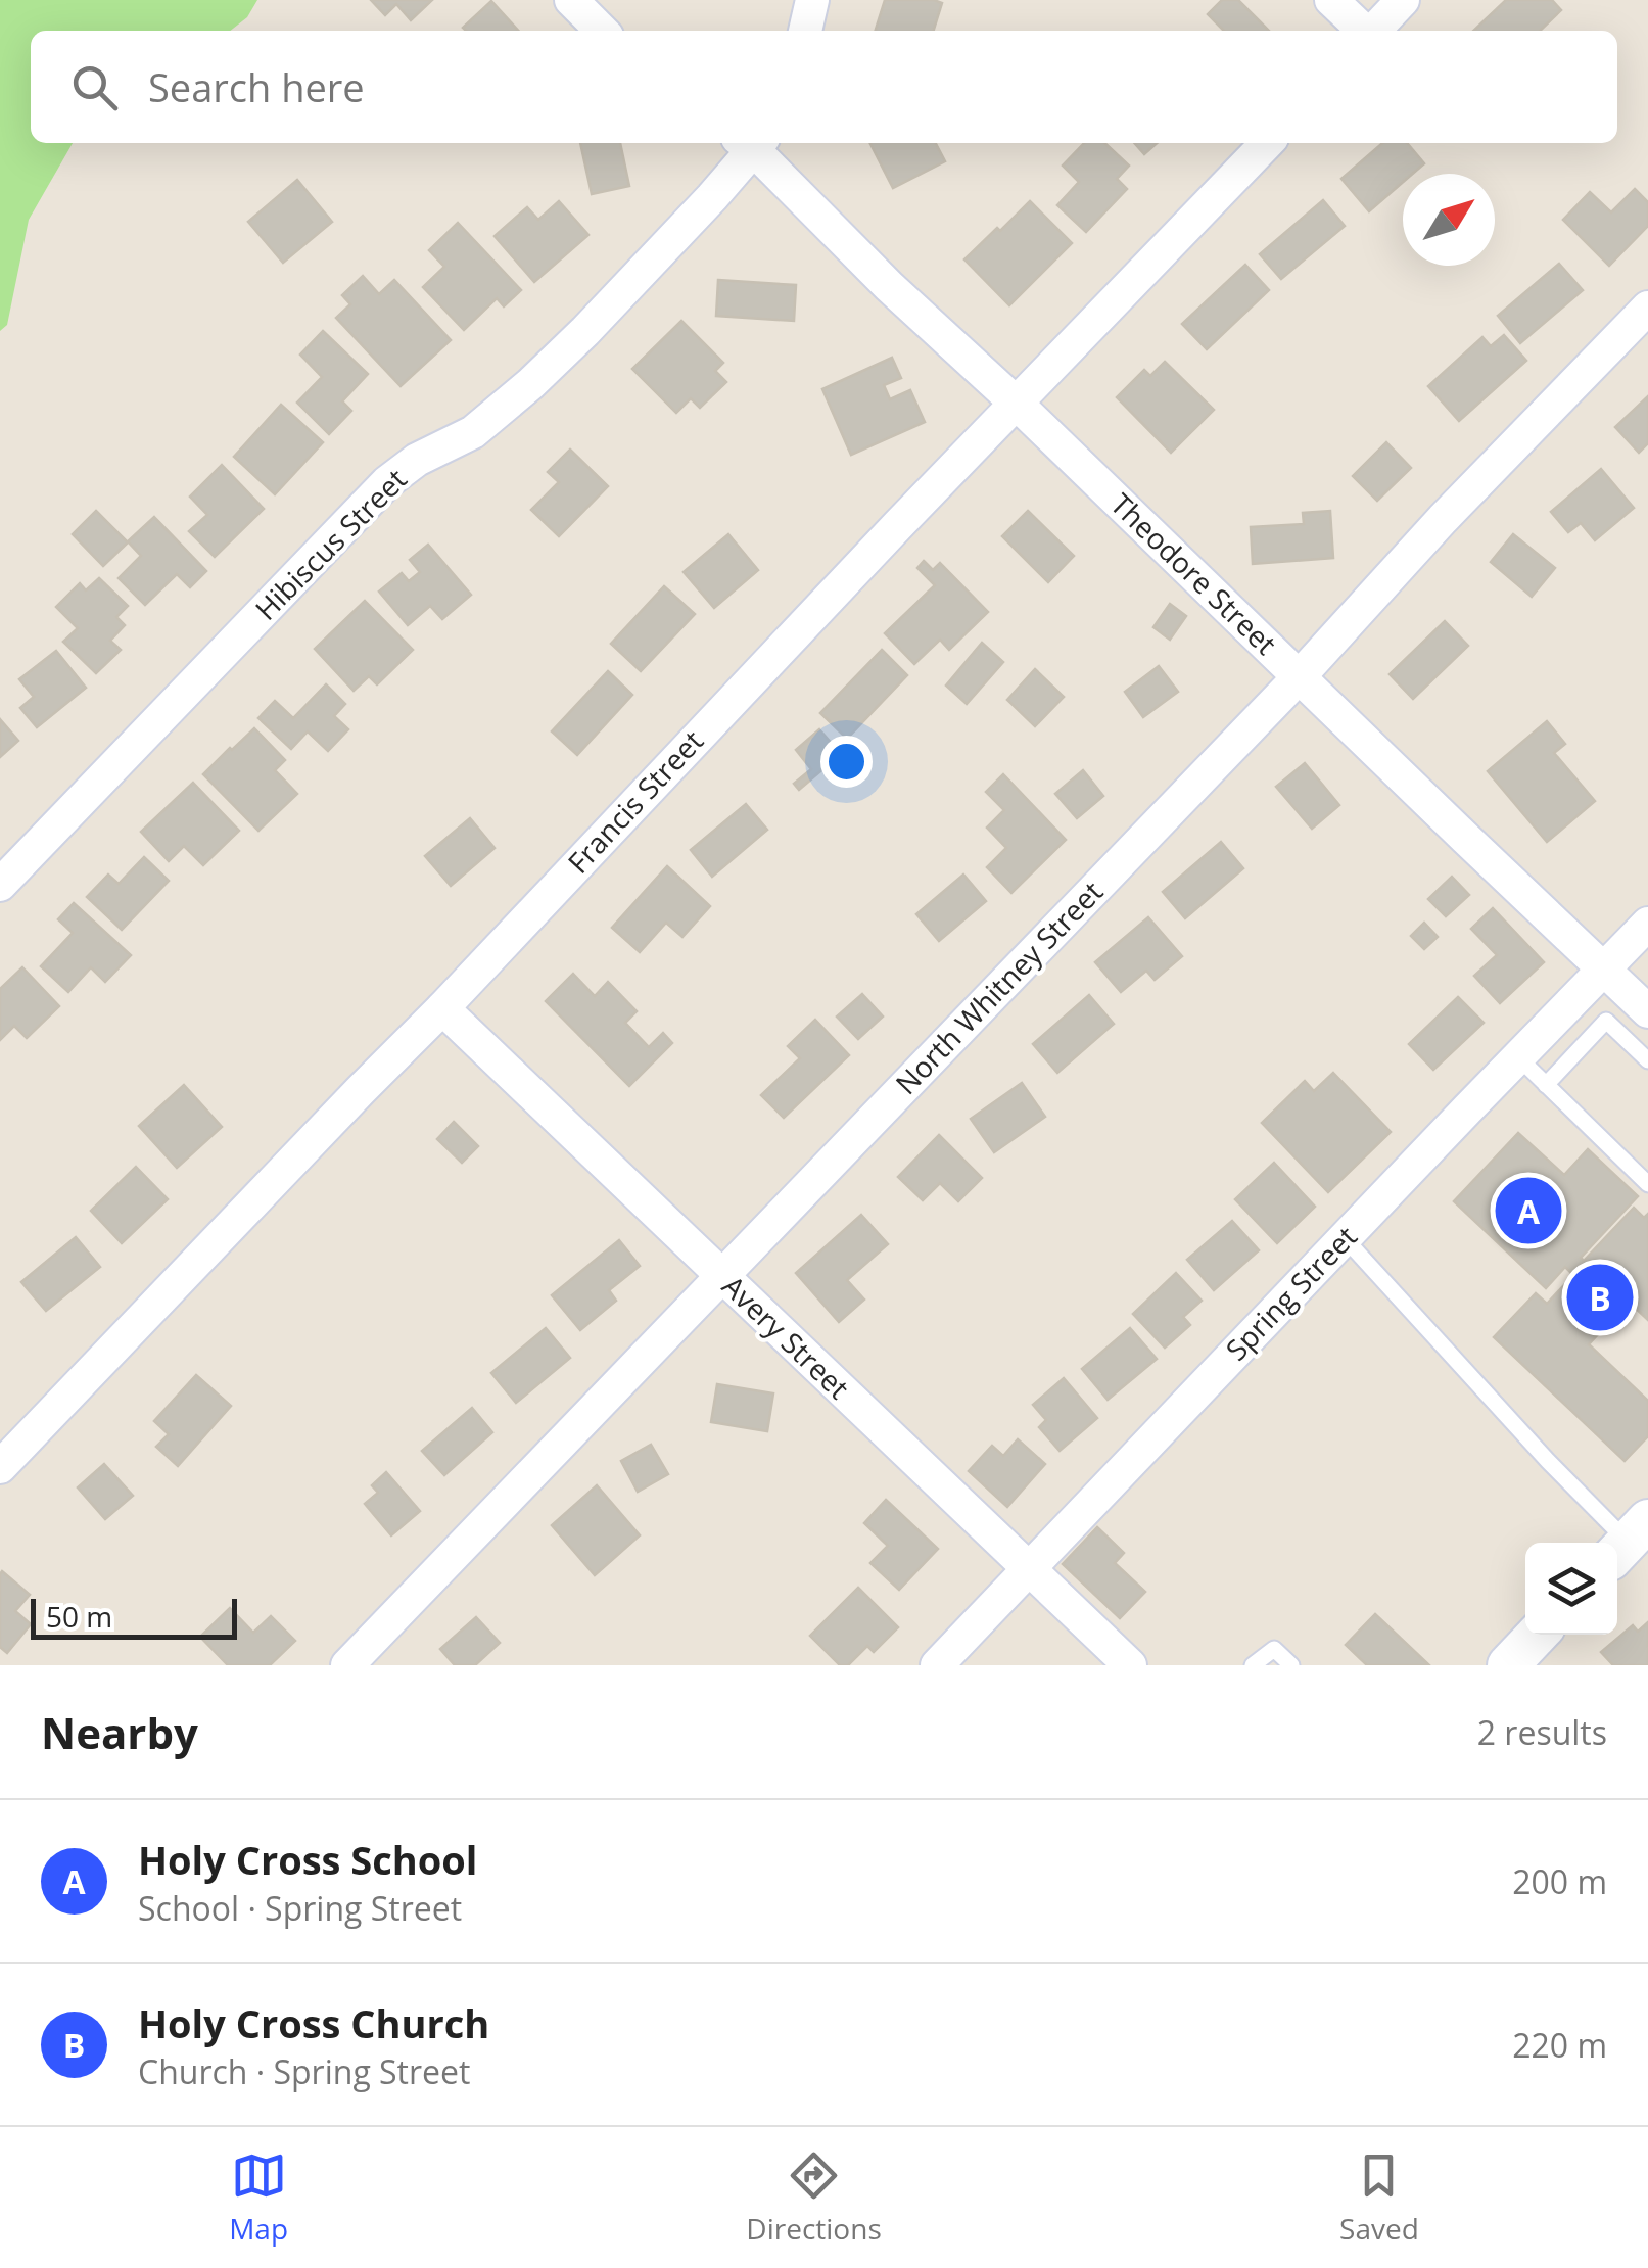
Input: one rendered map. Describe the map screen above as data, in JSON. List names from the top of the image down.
{
  "streets": {
    "street": [
      "Hibiscus Street",
      "Theodore Street",
      "Francis Street",
      "North Whitney Street",
      "Spring Street",
      "Avery Street"
    ]
  },
  "crossings": [
    ["Theodore Street", "Francis Street"],
    ["Theodore Street", "North Whitney Street"],
    ["Theodore Street", "Spring Street"],
    ["Francis Street", "Avery Street"],
    ["North Whitney Street", "Avery Street"],
    ["Spring Street", "Avery Street"]
  ],
  "scale_bar": "50 m",
  "north": "top right",
  "page": {
    "search": "Search here",
    "pins": ["A", "B"],
    "scale": "50 m",
    "heading": ["Nearby", "2 results"],
    "list": [
      {
        "mark": "A",
        "name": "Holy Cross School",
        "note": "School · Spring Street",
        "value": "200 m"
      },
      {
        "mark": "B",
        "name": "Holy Cross Church",
        "note": "Church · Spring Street",
        "value": "220 m"
      }
    ],
    "nav": ["Map", "Directions", "Saved"]
  }
}
